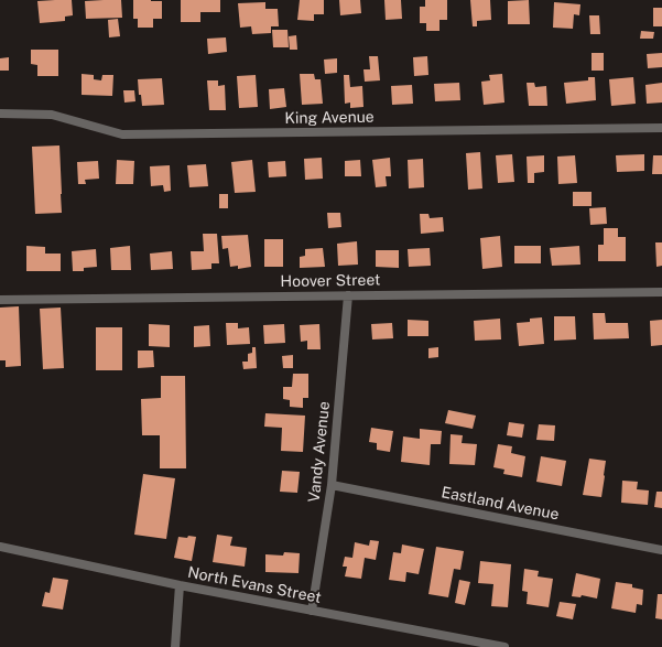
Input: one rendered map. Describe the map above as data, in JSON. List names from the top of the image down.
{
  "streets": {
    "street": [
      "King Avenue",
      "Hoover Street",
      "Vandy Avenue",
      "Eastland Avenue",
      "North Evans Street"
    ]
  },
  "crossings": [
    ["Hoover Street", "Vandy Avenue"],
    ["Vandy Avenue", "Eastland Avenue"],
    ["Vandy Avenue", "North Evans Street"]
  ]
}
